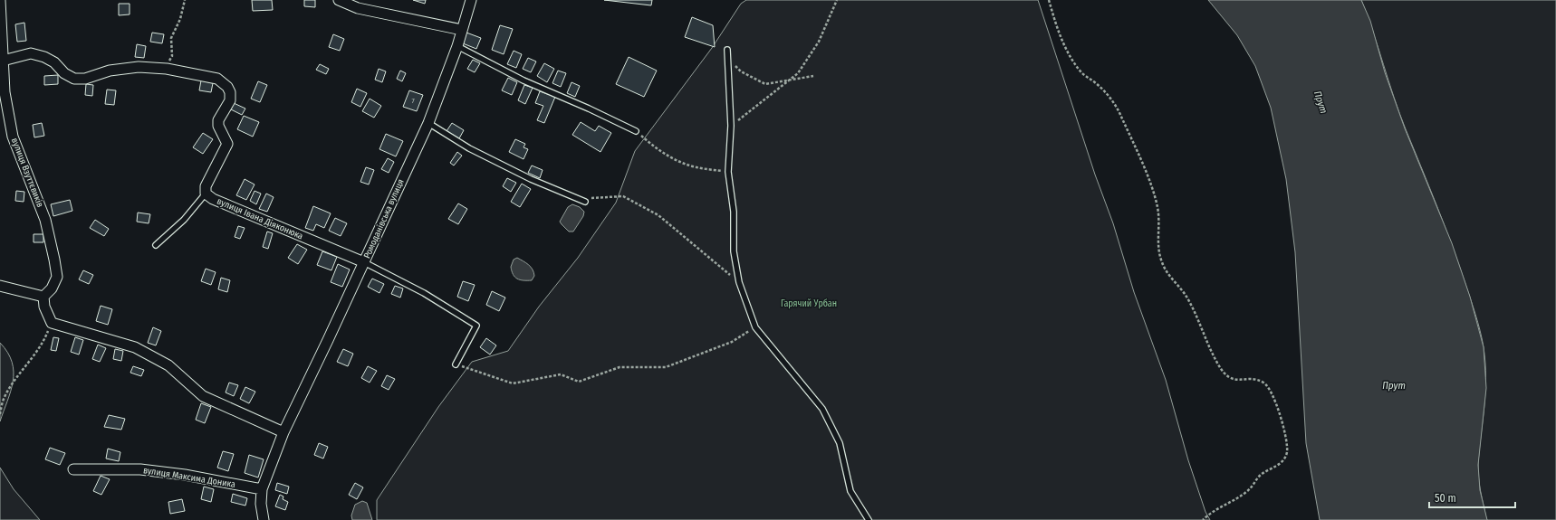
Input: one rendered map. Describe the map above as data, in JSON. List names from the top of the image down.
{
  "streets": {
    "street": [
      "вулиця Взуттєвиків",
      "вулиця Івана Діяконюка",
      "Ромоданівська вулиця",
      "вулиця Максима Доника"
    ]
  },
  "crossings": [
    ["вулиця Івана Діяконюка", "Ромоданівська вулиця"],
    ["Ромоданівська вулиця", "вулиця Максима Доника"]
  ],
  "water": ["Прут"],
  "parks": ["Гарячий Урбан"],
  "house_numbers": ["7"],
  "scale_bar": "50 m"
}
